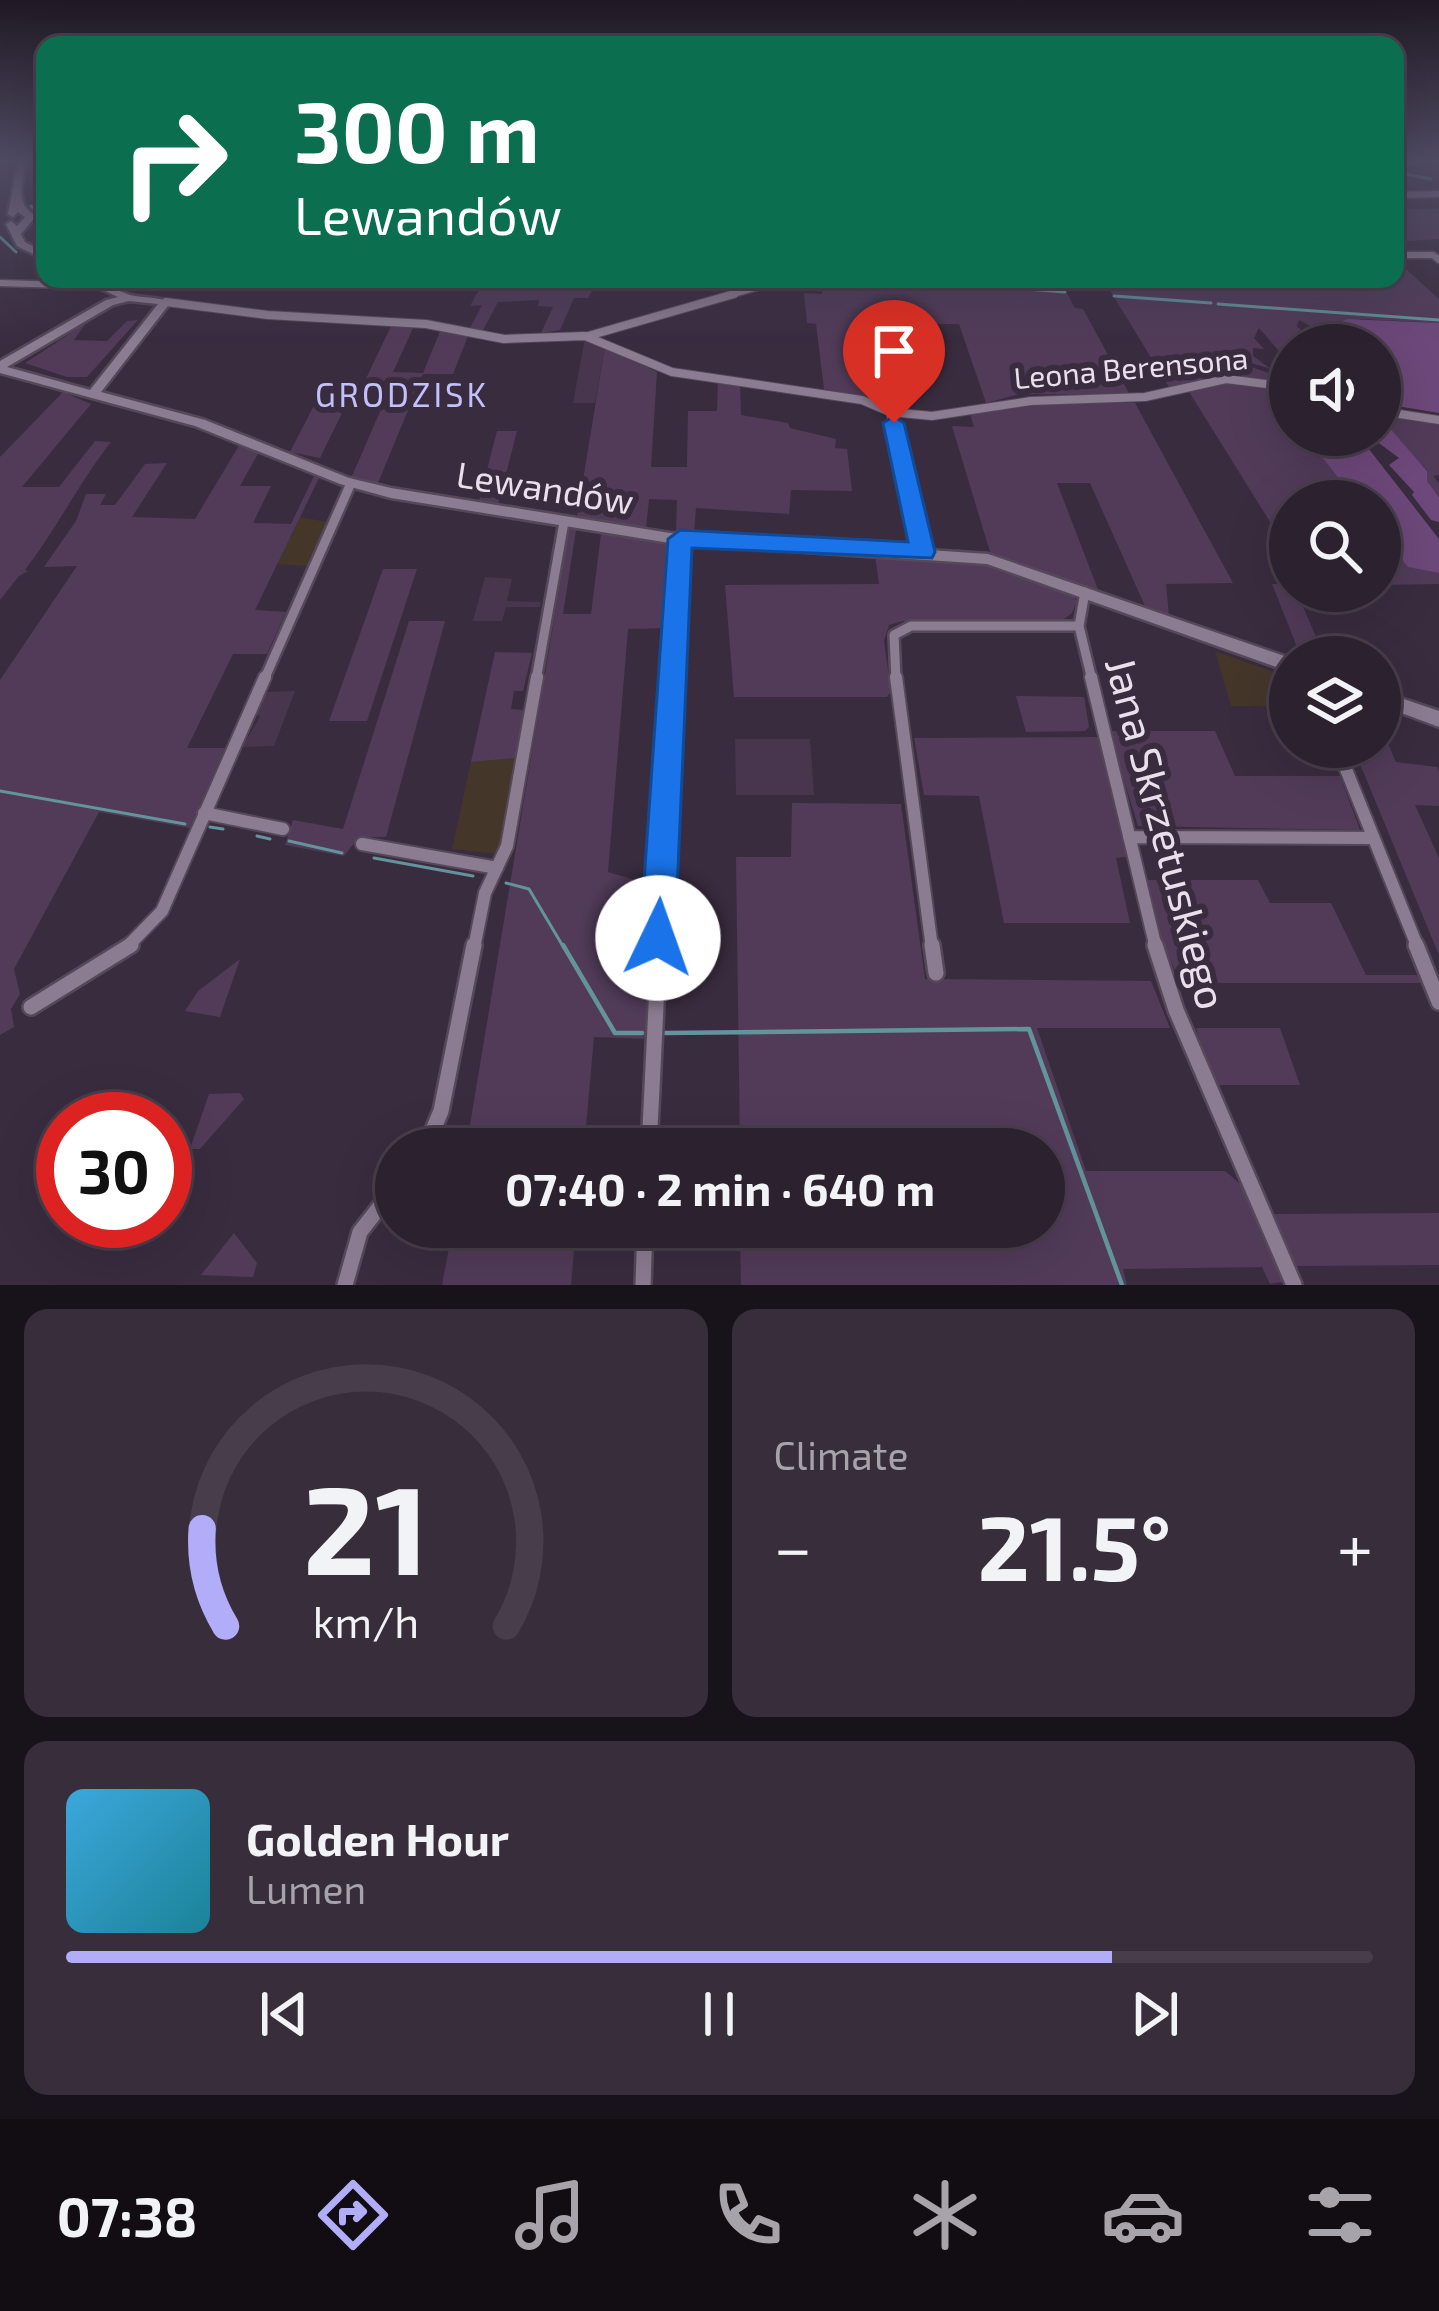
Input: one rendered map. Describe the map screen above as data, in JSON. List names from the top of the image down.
{
  "streets": {
    "street": ["Leona Berensona", "Lewandów", "Jana Skrzetuskiego"]
  },
  "crossings": [
    ["Leona Berensona", "Lewandów"],
    ["Lewandów", "Jana Skrzetuskiego"]
  ],
  "districts": ["GRODZISK"],
  "page": {
    "turn": ["300 m", "Lewandów"],
    "limit": "30",
    "trip": "07:40 · 2 min · 640 m",
    "tile": "Climate",
    "heat": ["−", "21.5°", "+"],
    "song": ["Golden Hour", "Lumen"],
    "tabs": "07:38",
    "gauge": ["21", "km/h"]
  }
}
